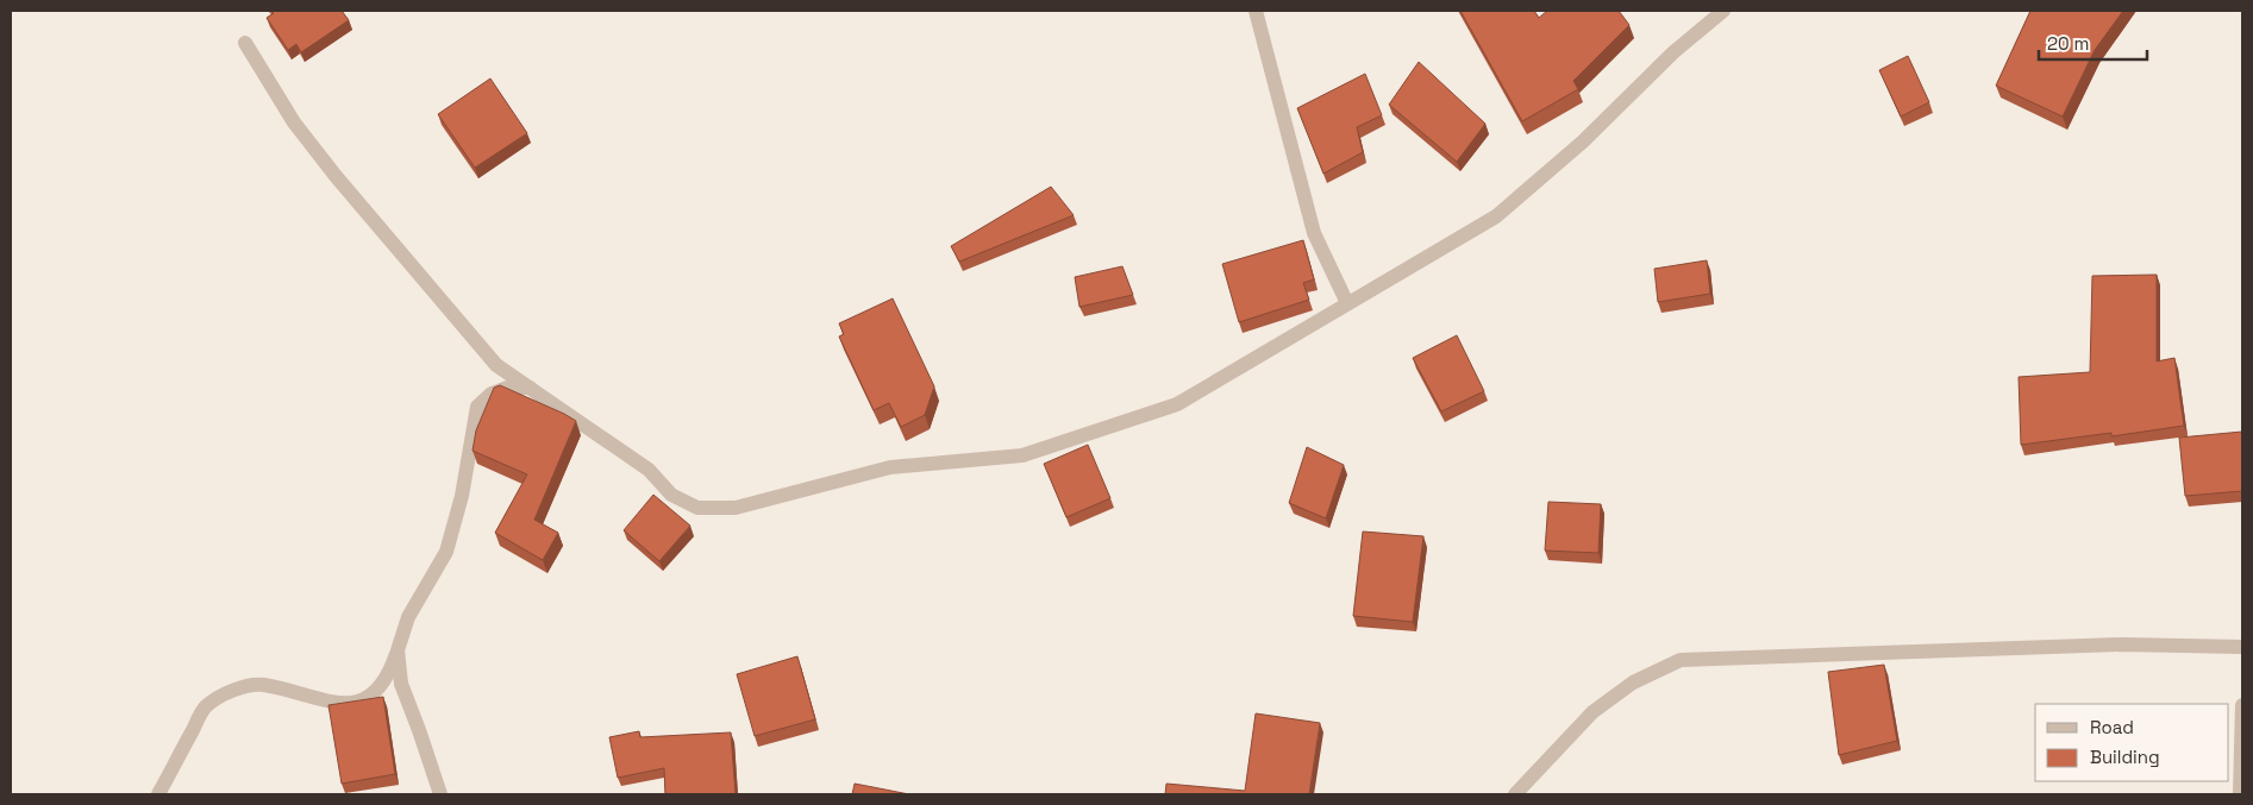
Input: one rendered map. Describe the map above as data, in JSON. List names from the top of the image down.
{
  "legend": ["Road", "Building"],
  "scale_bar": "20 m"
}
